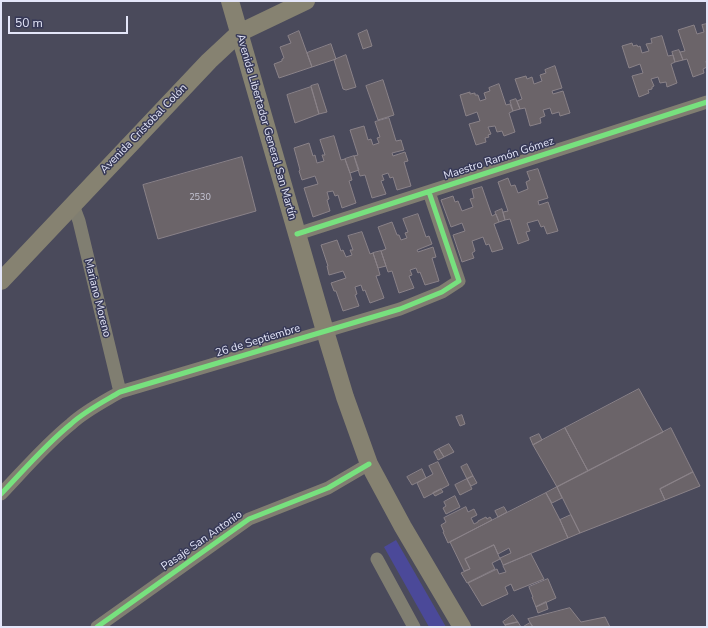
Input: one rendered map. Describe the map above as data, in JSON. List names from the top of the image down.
{
  "streets": {
    "main road": ["Avenida Libertador General San Martín", "Avenida Cristobal Colón"],
    "street": [
      "Maestro Ramón Gómez",
      "Mariano Moreno",
      "26 de Septiembre",
      "Pasaje San Antonio"
    ]
  },
  "crossings": [
    ["Avenida Libertador General San Martín", "Avenida Cristobal Colón"],
    ["Avenida Libertador General San Martín", "Maestro Ramón Gómez"],
    ["Avenida Libertador General San Martín", "26 de Septiembre"],
    ["Avenida Libertador General San Martín", "Pasaje San Antonio"],
    ["Avenida Cristobal Colón", "Mariano Moreno"],
    ["Maestro Ramón Gómez", "26 de Septiembre"],
    ["Mariano Moreno", "26 de Septiembre"]
  ],
  "house_numbers": ["2530"],
  "scale_bar": "50 m"
}
